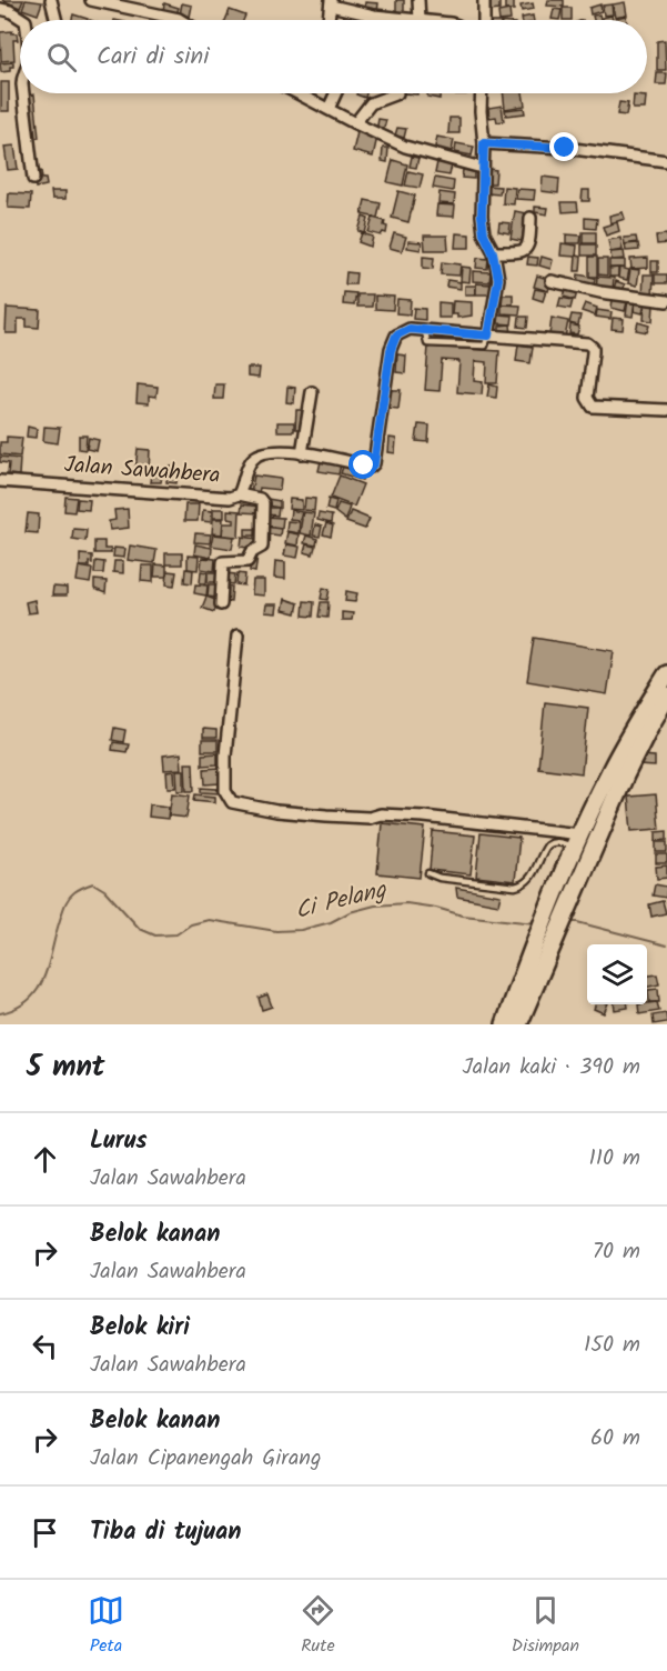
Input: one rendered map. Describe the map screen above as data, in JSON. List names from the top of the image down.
{
  "streets": {
    "street": ["Jalan Sawahbera"]
  },
  "water": ["Ci Pelang"],
  "page": {
    "search": "Cari di sini",
    "heading": ["5 mnt", "Jalan kaki · 390 m"],
    "list": [
      ["Lurus", "Jalan Sawahbera", "110 m"],
      ["Belok kanan", "Jalan Sawahbera", "70 m"],
      ["Belok kiri", "Jalan Sawahbera", "150 m"],
      ["Belok kanan", "Jalan Cipanengah Girang", "60 m"],
      "Tiba di tujuan"
    ],
    "nav": ["Peta", "Rute", "Disimpan"]
  }
}
